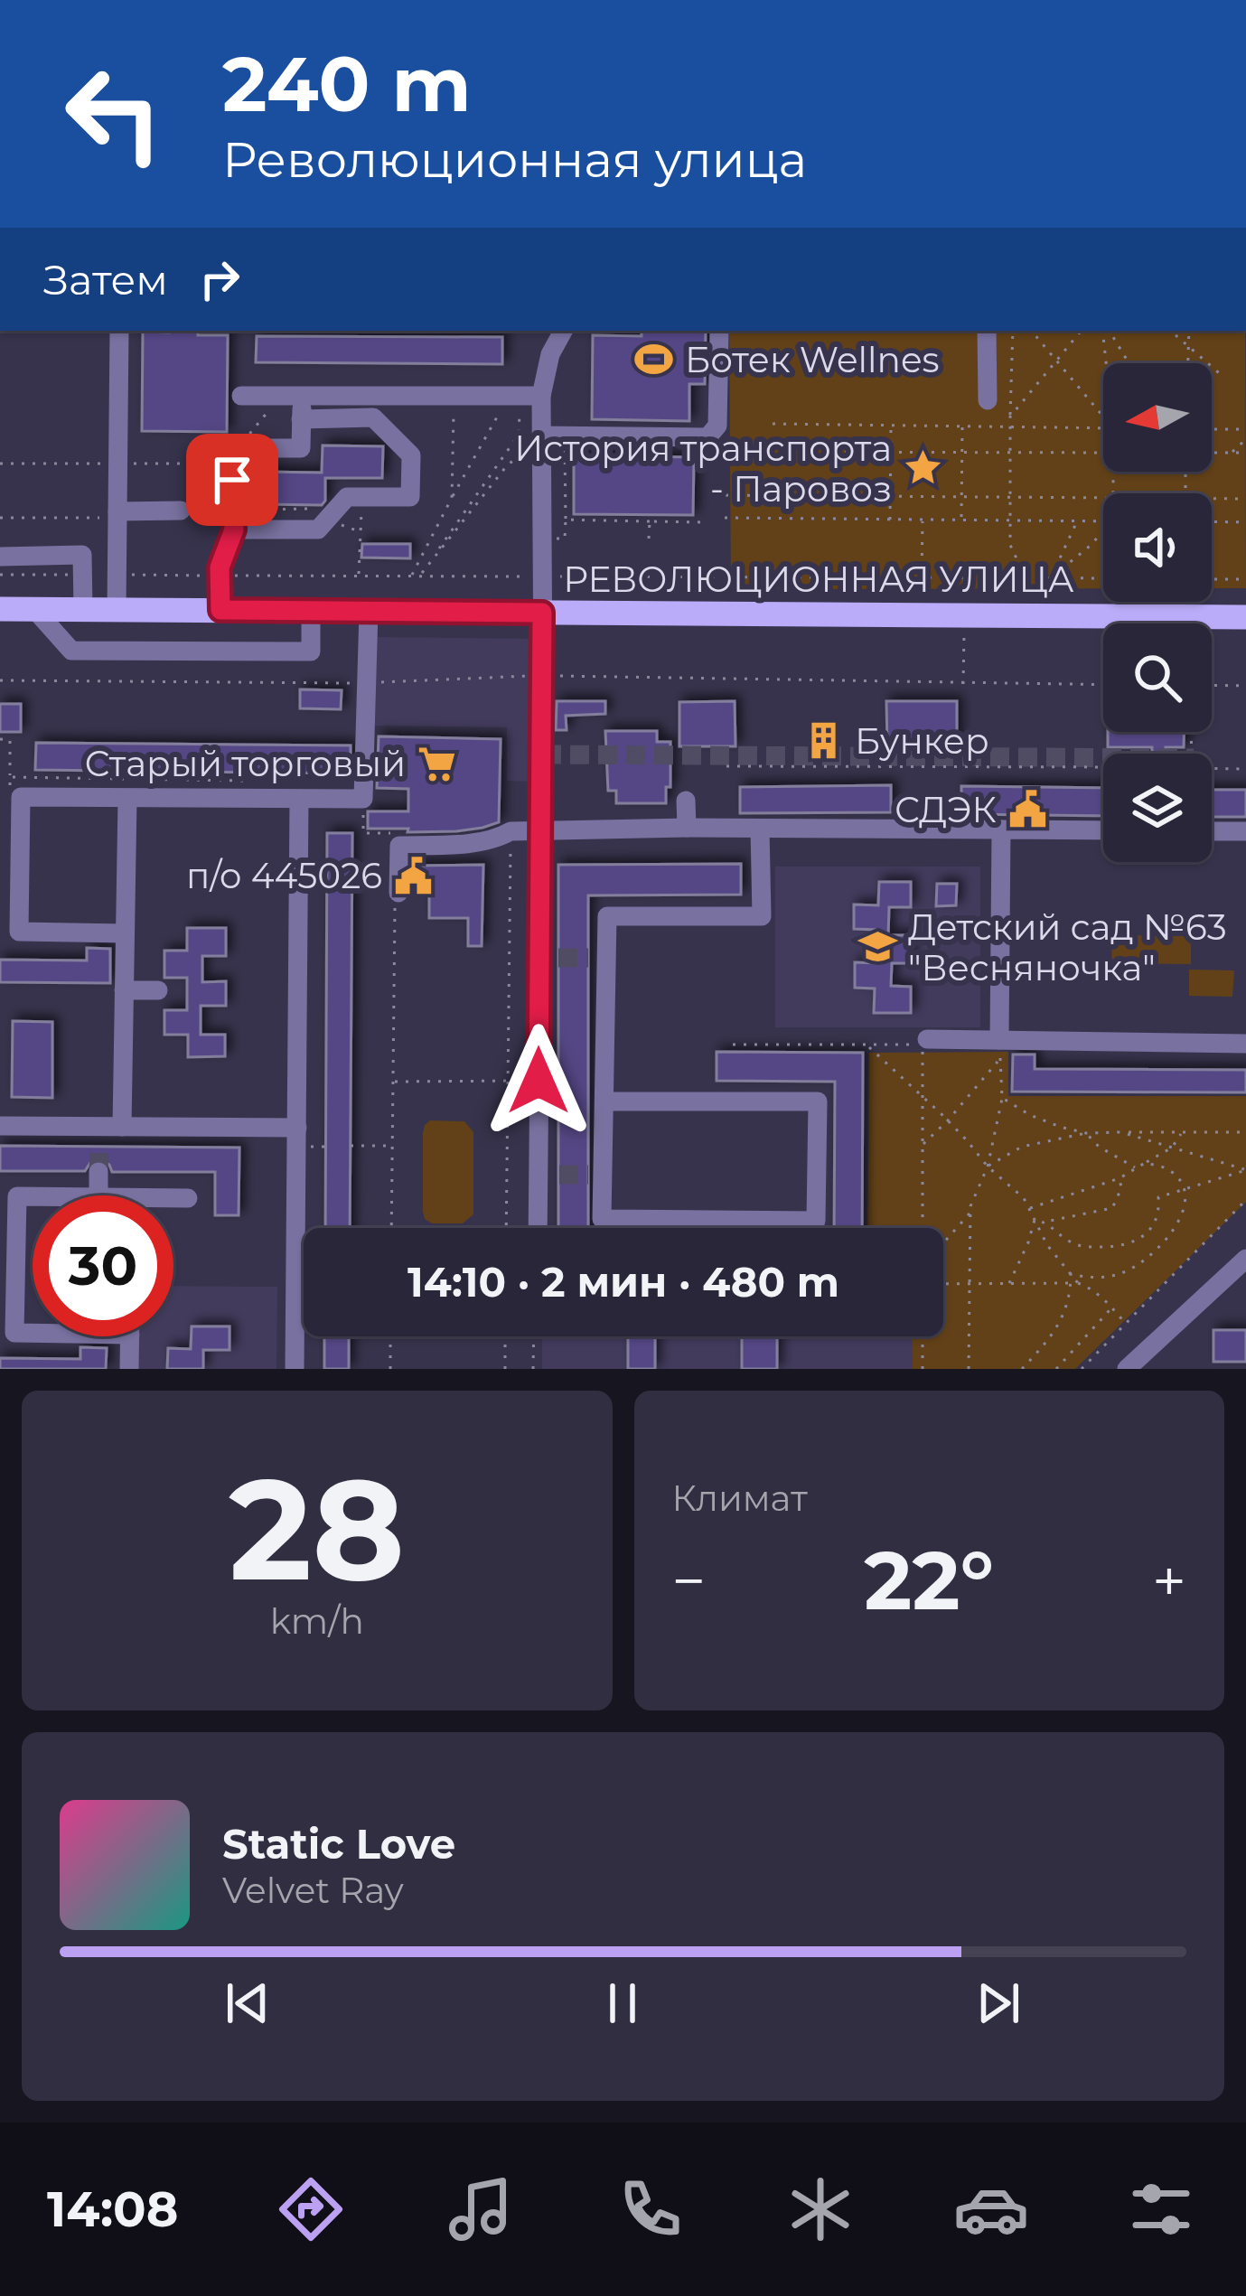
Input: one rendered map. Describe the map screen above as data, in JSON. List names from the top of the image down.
{
  "streets": {
    "main road": ["РЕВОЛЮЦИОННАЯ УЛИЦА"]
  },
  "places": {
    "sports": ["Ботек Wellnes"],
    "place": ["История транспорта - Паровоз"],
    "building": ["Бункер"],
    "supermarket": ["Старый торговый"],
    "public building": ["СДЭК", "п/о 445026"],
    "school or university": ["Детский сад №63 \"Весняночка\""]
  },
  "north": "left",
  "page": {
    "turn": ["240 m", "Революционная улица"],
    "then": "Затем",
    "limit": "30",
    "trip": "14:10 · 2 мин · 480 m",
    "tile": [
      ["28", "km/h"],
      "Климат"
    ],
    "heat": ["−", "22°", "+"],
    "song": ["Static Love", "Velvet Ray"],
    "tabs": "14:08"
  }
}
